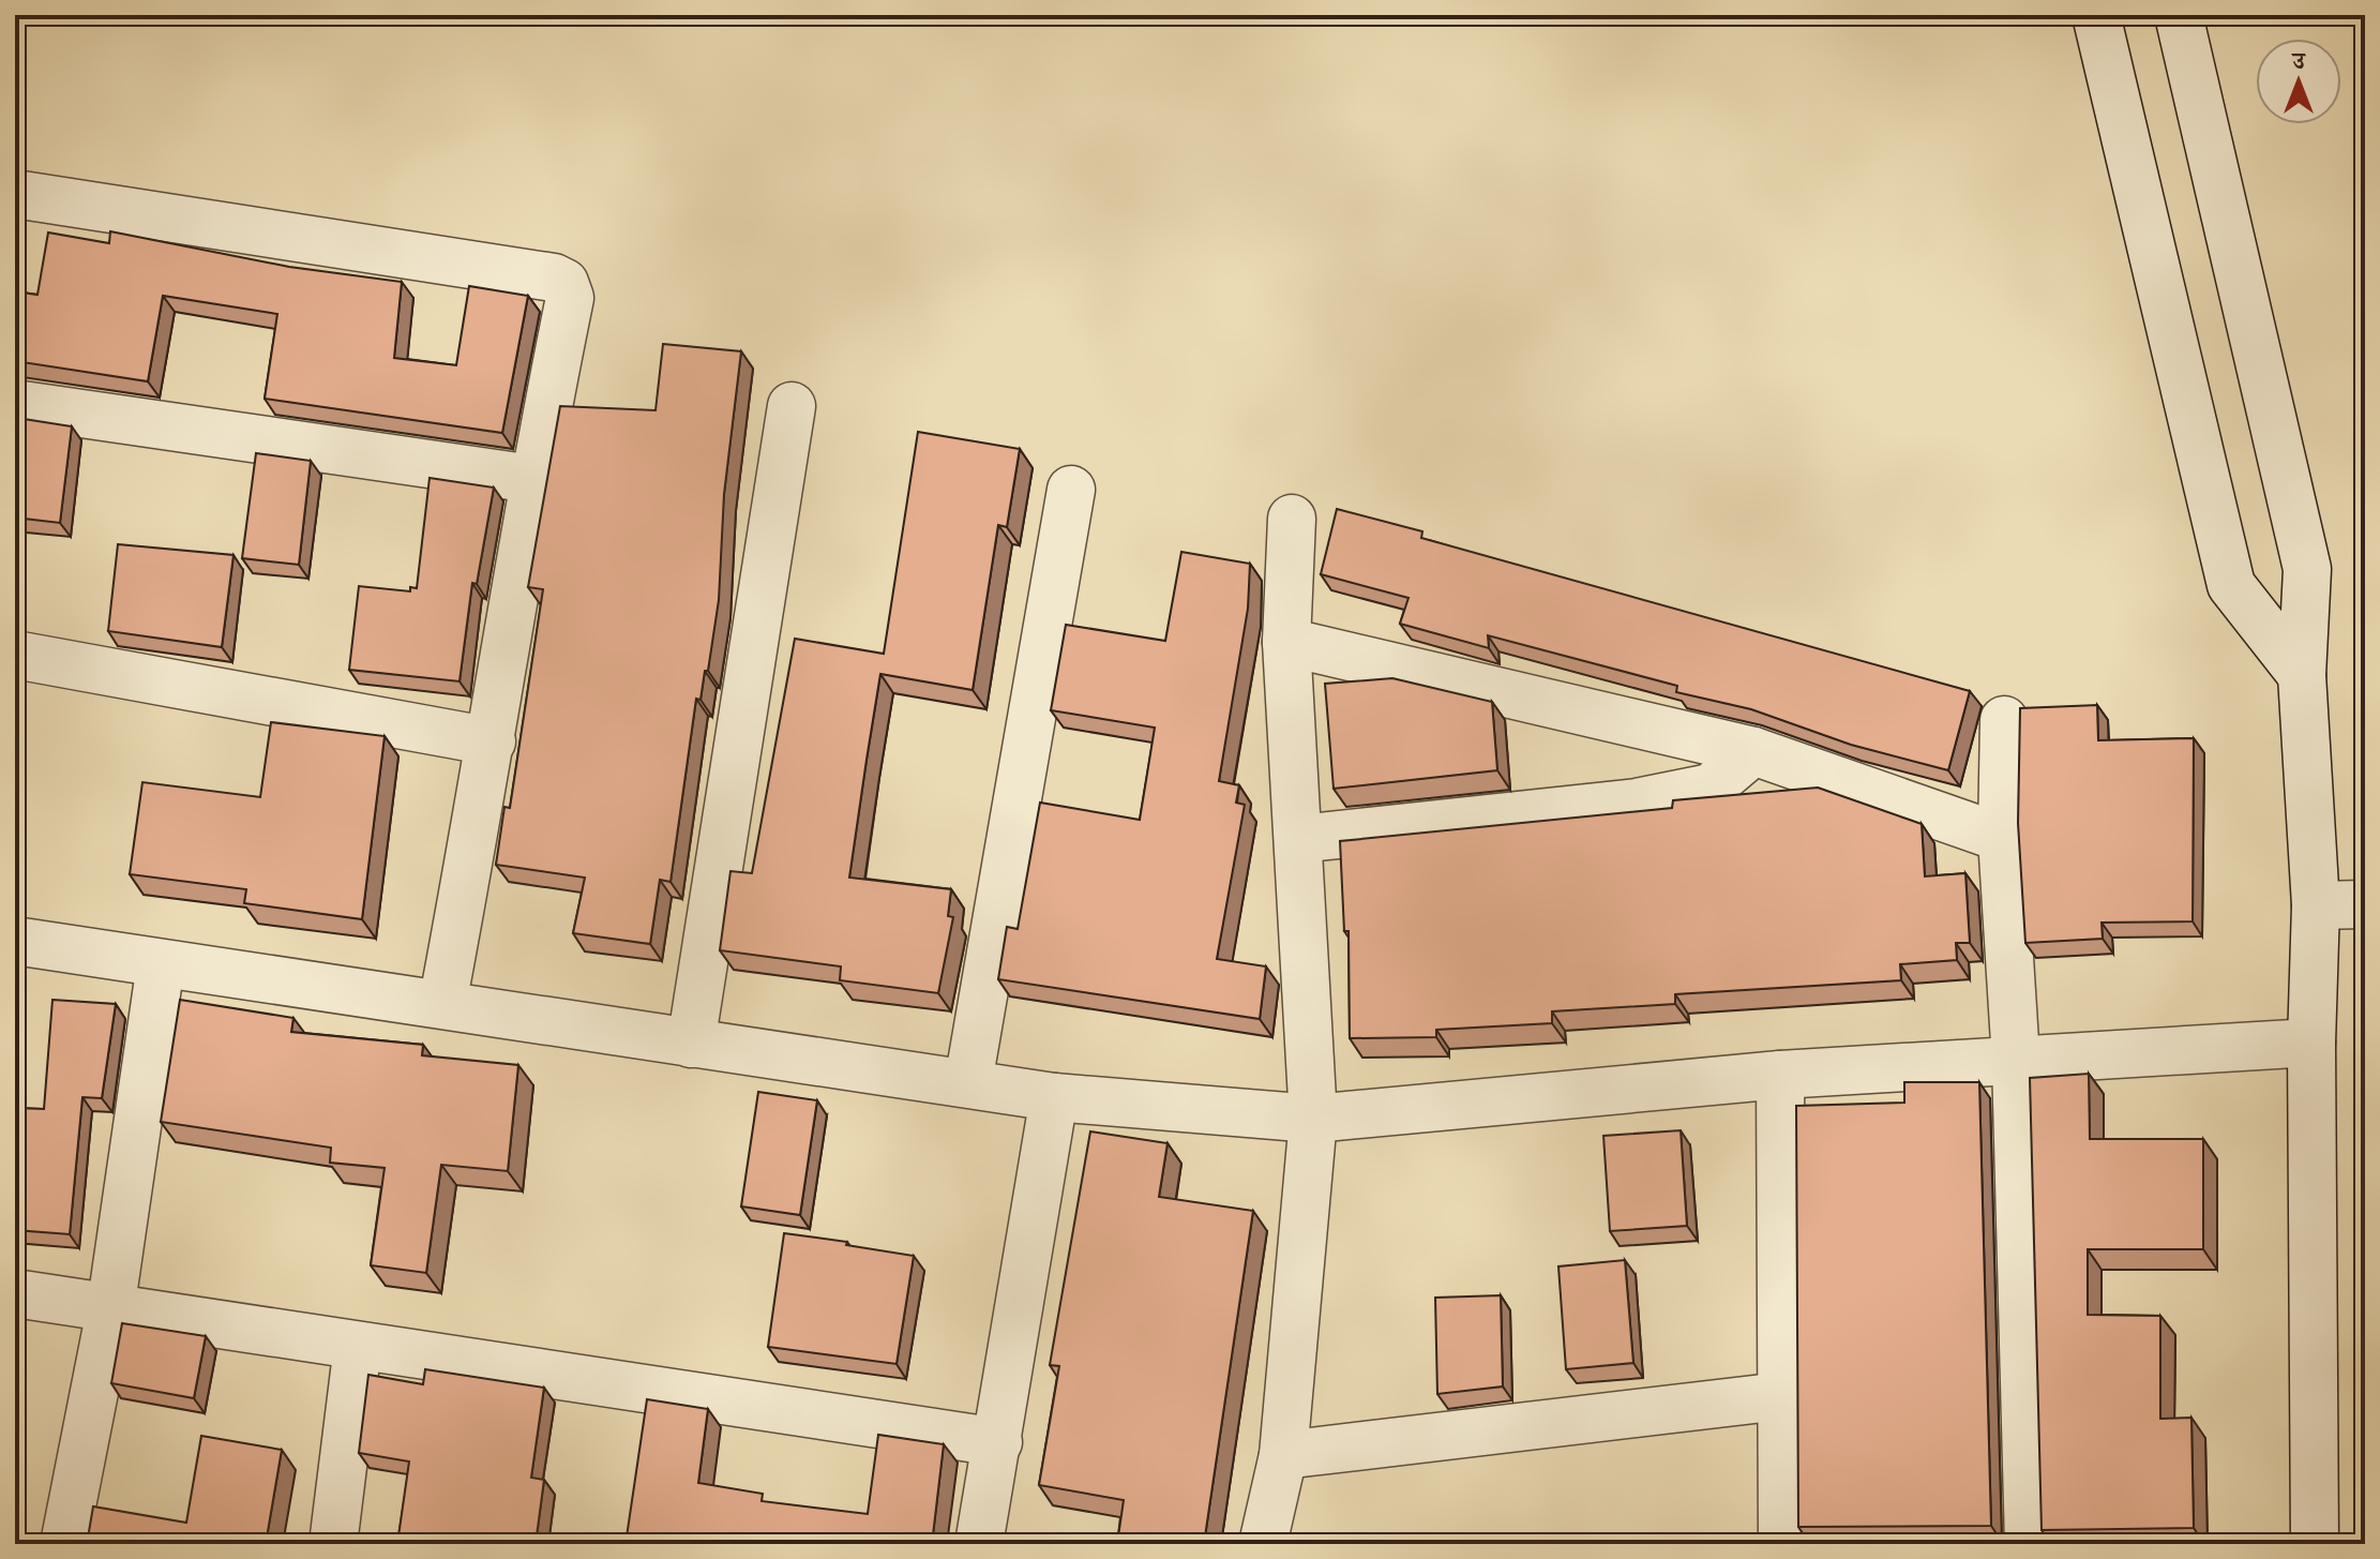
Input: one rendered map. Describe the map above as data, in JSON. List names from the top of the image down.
{
  "north": "top"
}
